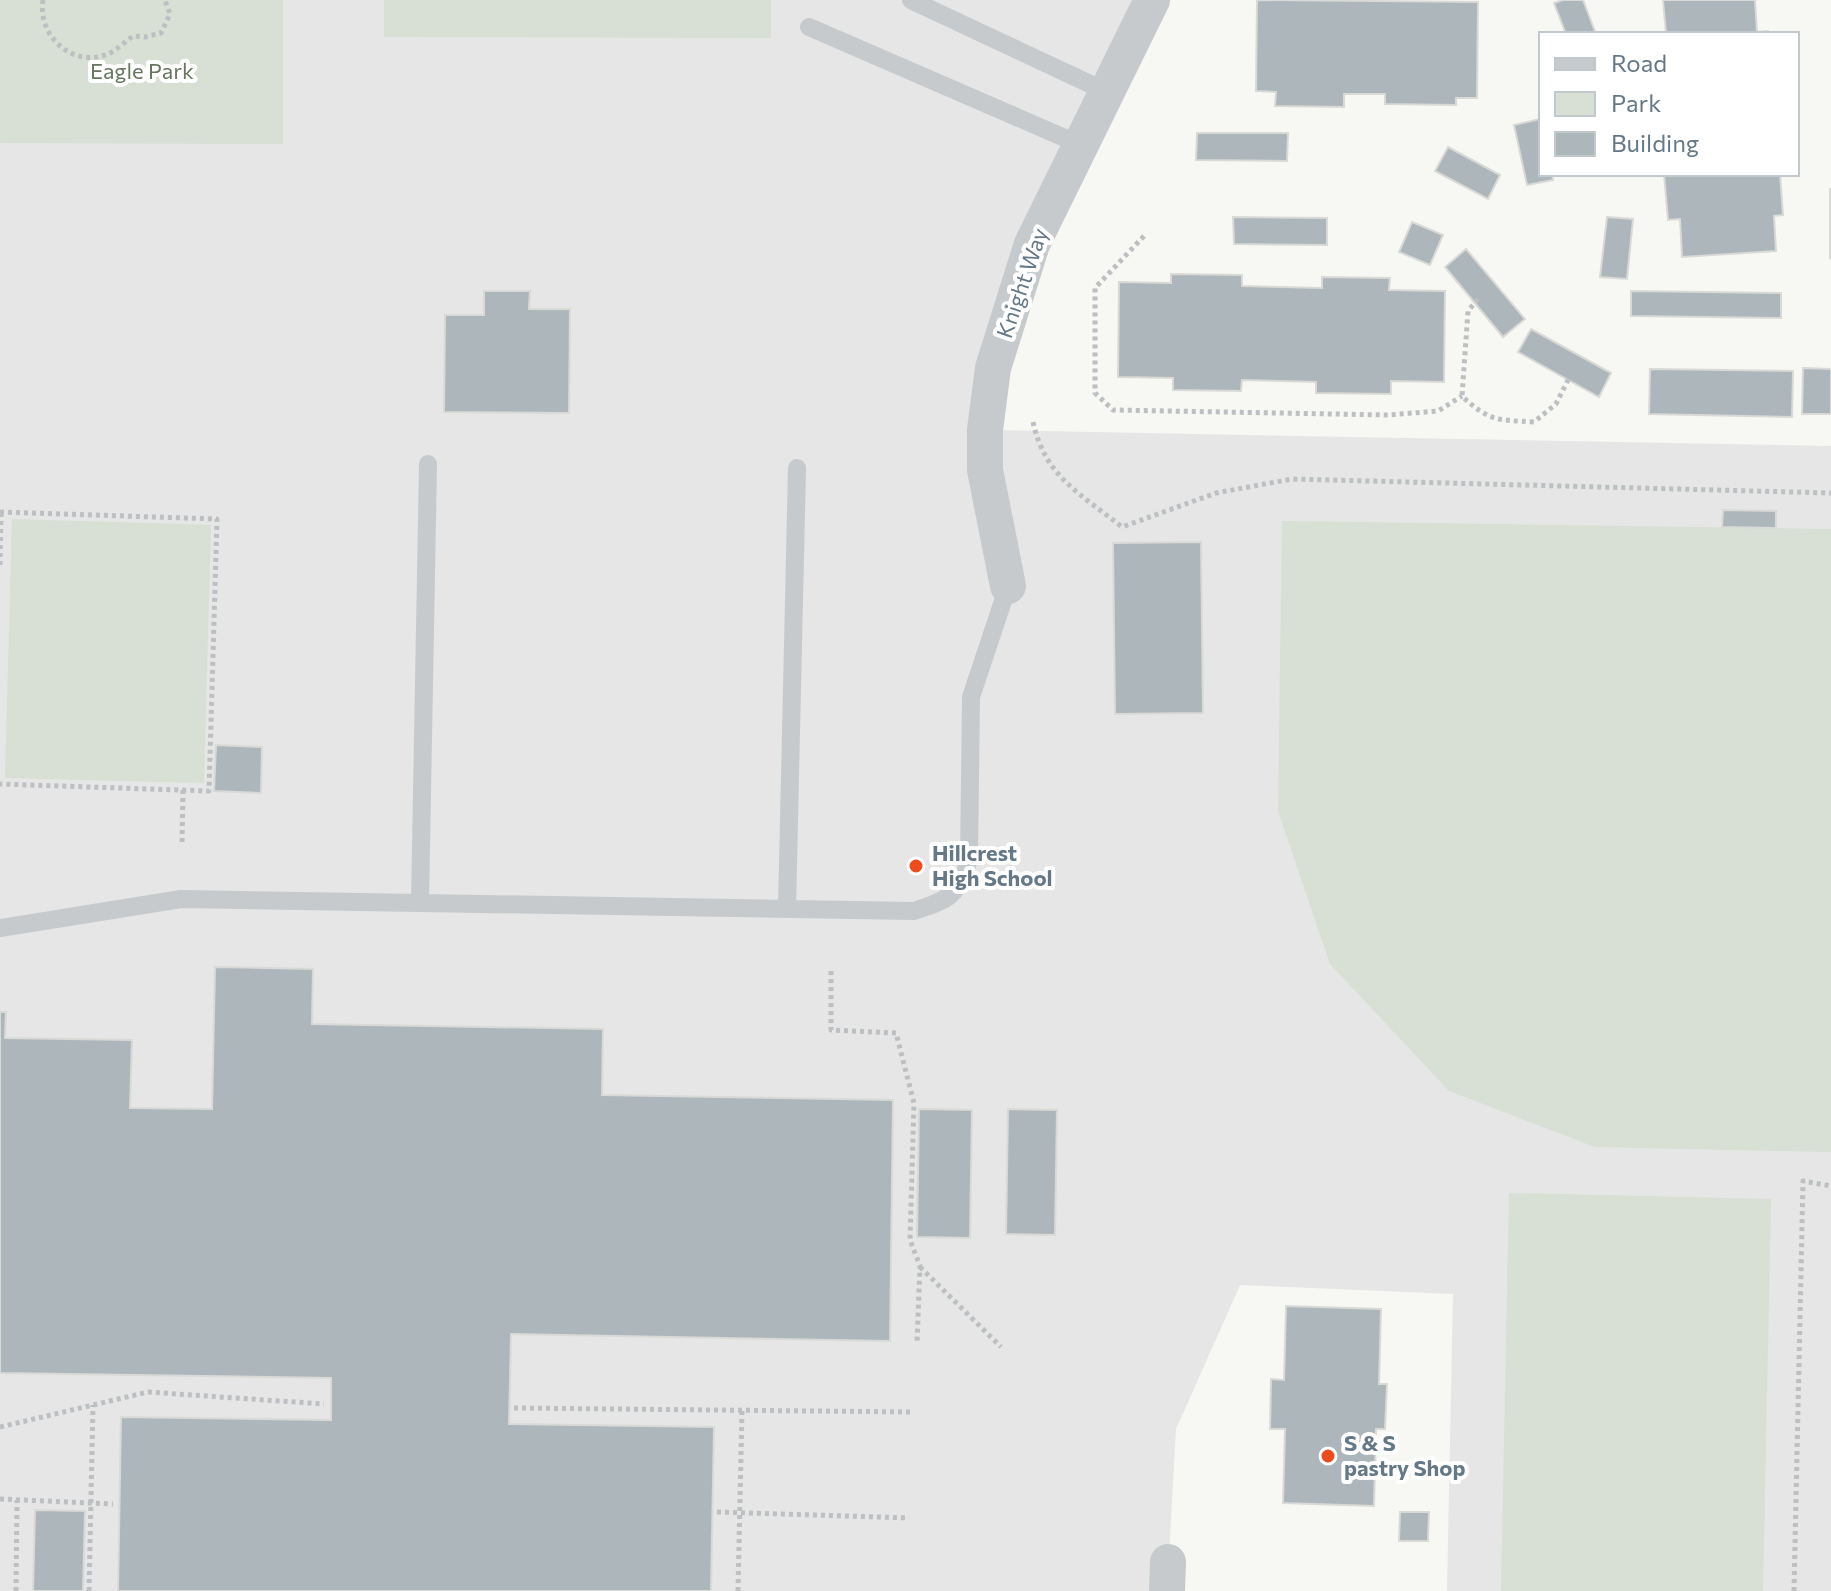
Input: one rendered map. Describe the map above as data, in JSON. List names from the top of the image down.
{
  "streets": {
    "street": ["Knight Way"]
  },
  "parks": ["Eagle Park"],
  "places": ["Hillcrest High School", "S & S pastry Shop"],
  "legend": ["Road", "Park", "Building"]
}
